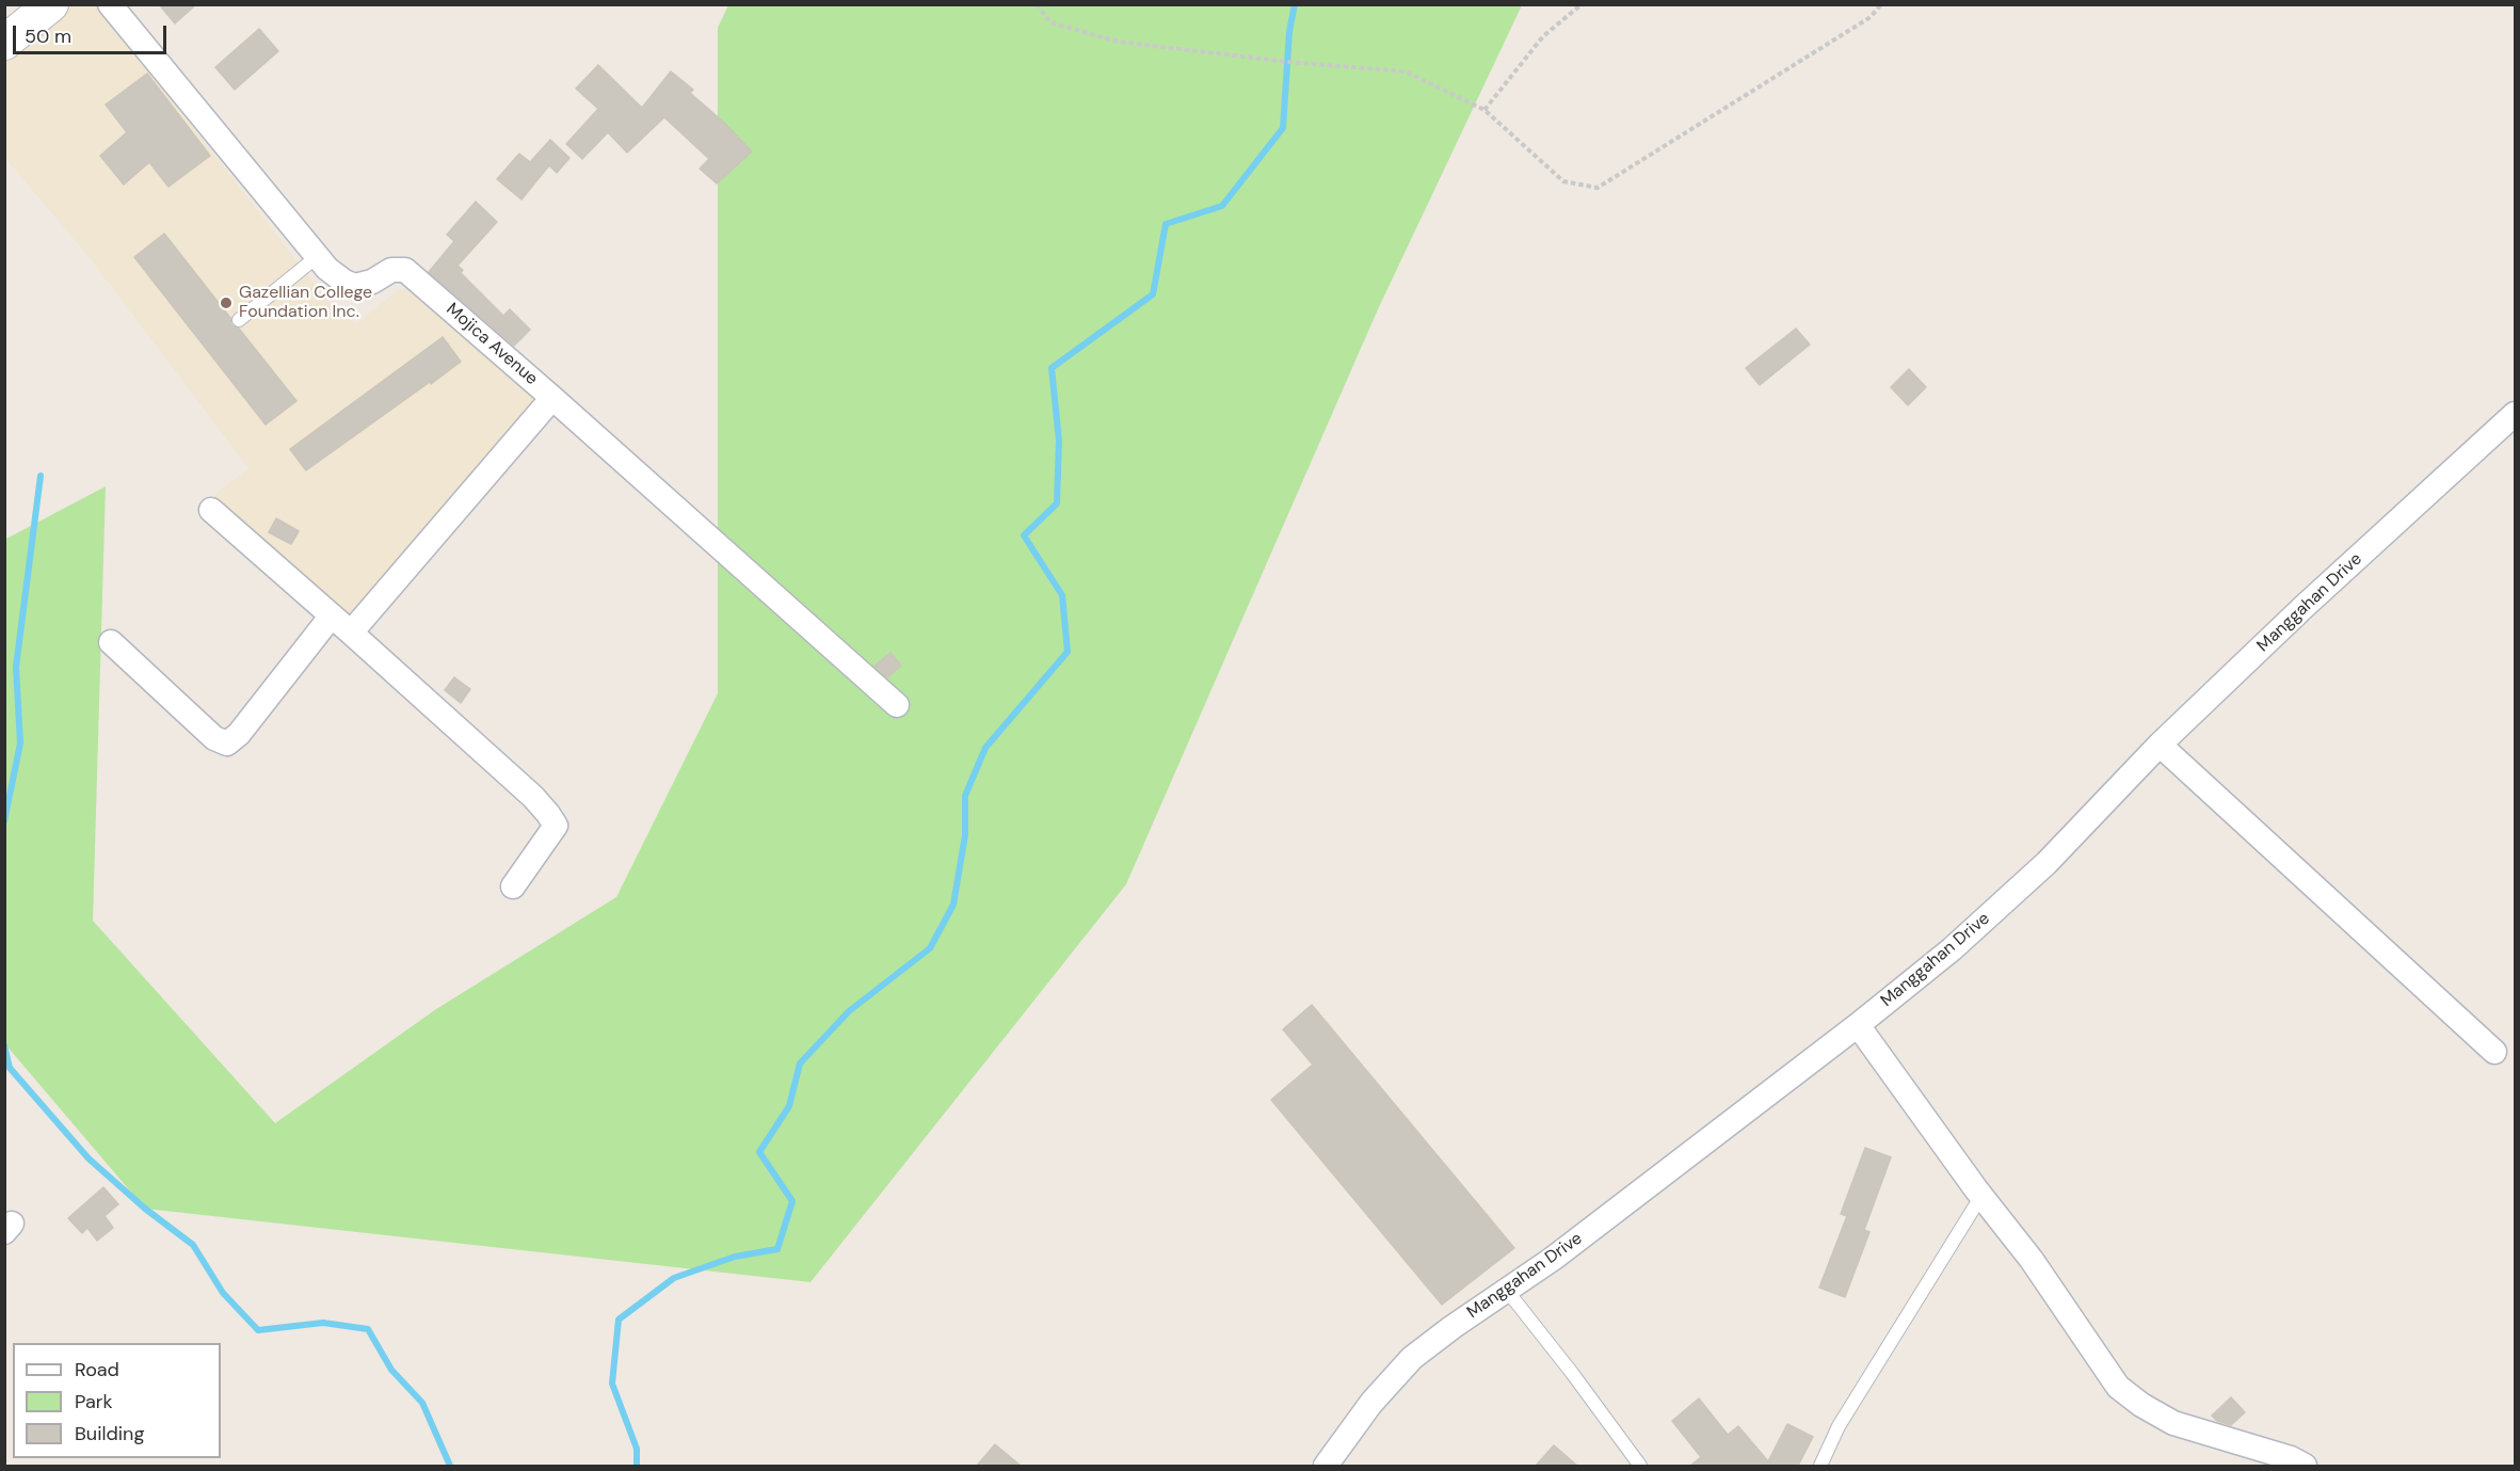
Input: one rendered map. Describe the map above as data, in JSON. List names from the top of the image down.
{
  "streets": {
    "street": ["Mojica Avenue", "Manggahan Drive"]
  },
  "places": ["Gazellian College Foundation Inc."],
  "legend": ["Road", "Park", "Building"],
  "scale_bar": "50 m"
}
